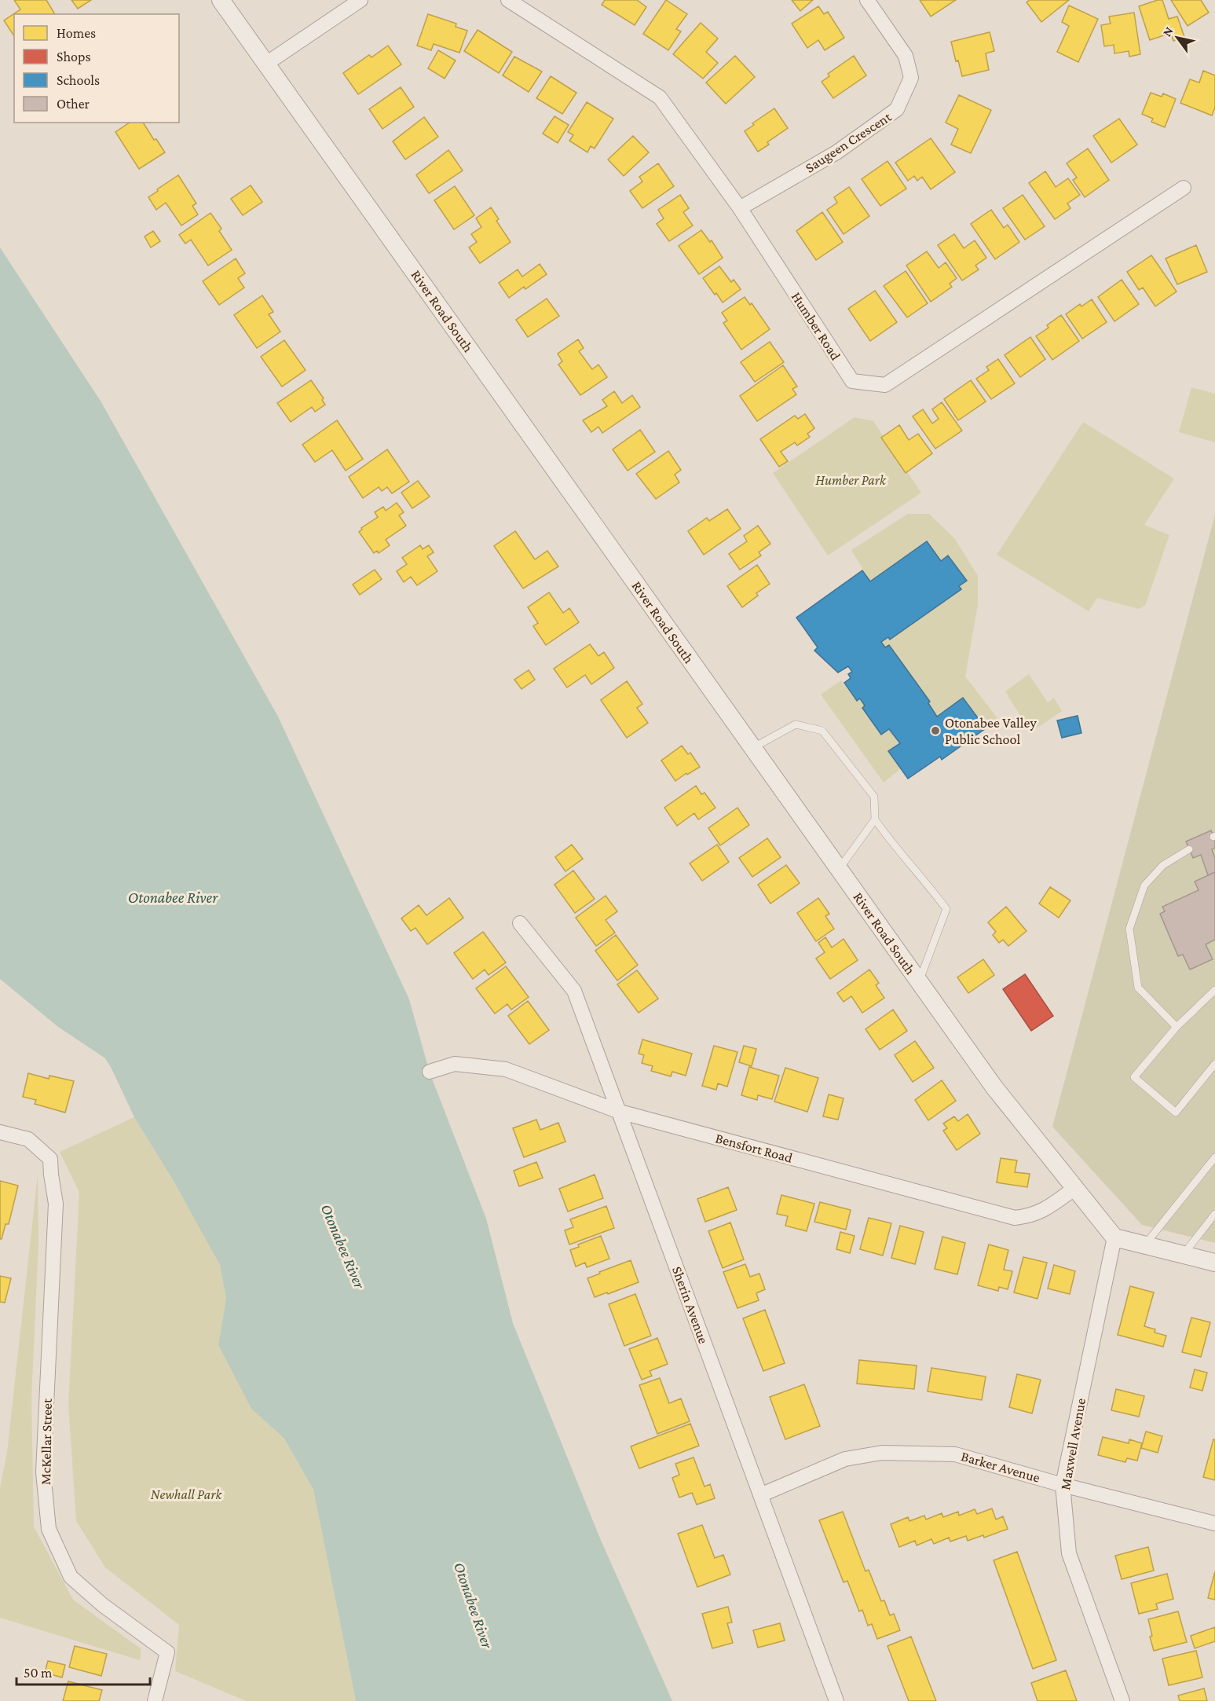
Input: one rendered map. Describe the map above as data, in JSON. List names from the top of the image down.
{
  "streets": {
    "street": [
      "Saugeen Crescent",
      "River Road South",
      "Humber Road",
      "Bensfort Road",
      "Sherin Avenue",
      "McKellar Street",
      "Maxwell Avenue",
      "Barker Avenue"
    ]
  },
  "crossings": [
    ["Saugeen Crescent", "Humber Road"],
    ["River Road South", "Bensfort Road"],
    ["River Road South", "Maxwell Avenue"],
    ["Bensfort Road", "Sherin Avenue"],
    ["Sherin Avenue", "Barker Avenue"],
    ["Maxwell Avenue", "Barker Avenue"]
  ],
  "water": ["Otonabee River"],
  "parks": ["Humber Park", "Newhall Park"],
  "places": ["Otonabee Valley Public School"],
  "legend": [
    "Homes",
    "Shops",
    "Schools",
    "Other"
  ],
  "scale_bar": "50 m",
  "north": "top left"
}
